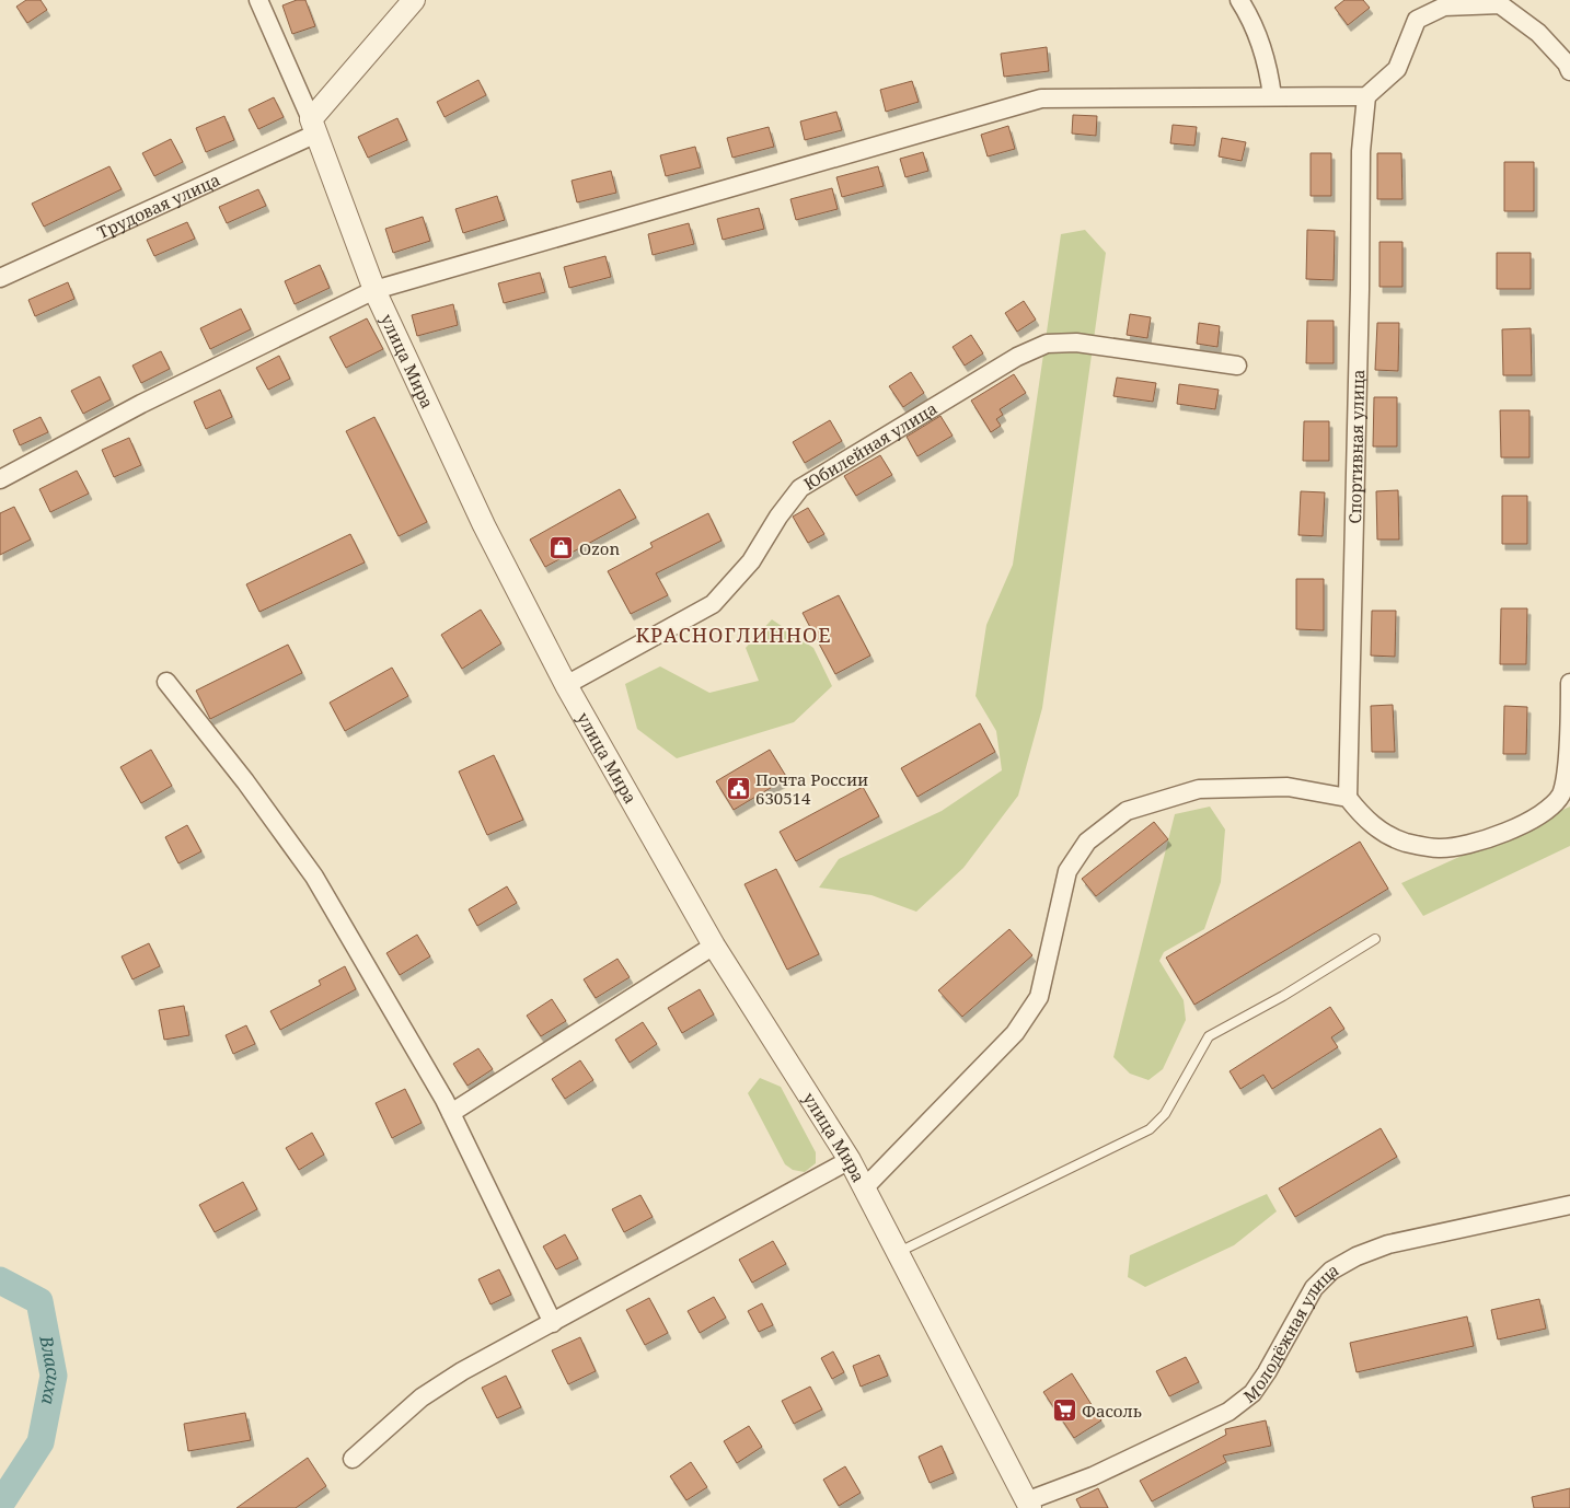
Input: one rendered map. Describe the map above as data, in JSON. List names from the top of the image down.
{
  "streets": {
    "street": [
      "Трудовая улица",
      "улица Мира",
      "Юбилейная улица",
      "Спортивная улица",
      "Молодёжная улица"
    ]
  },
  "crossings": [
    ["Трудовая улица", "улица Мира"],
    ["улица Мира", "Юбилейная улица"],
    ["улица Мира", "Молодёжная улица"]
  ],
  "districts": ["КРАСНОГЛИННОЕ"],
  "water": ["Власиха"],
  "places": {
    "shop": ["Ozon"],
    "public building": ["Почта России 630514"],
    "supermarket": ["Фасоль"]
  }
}
